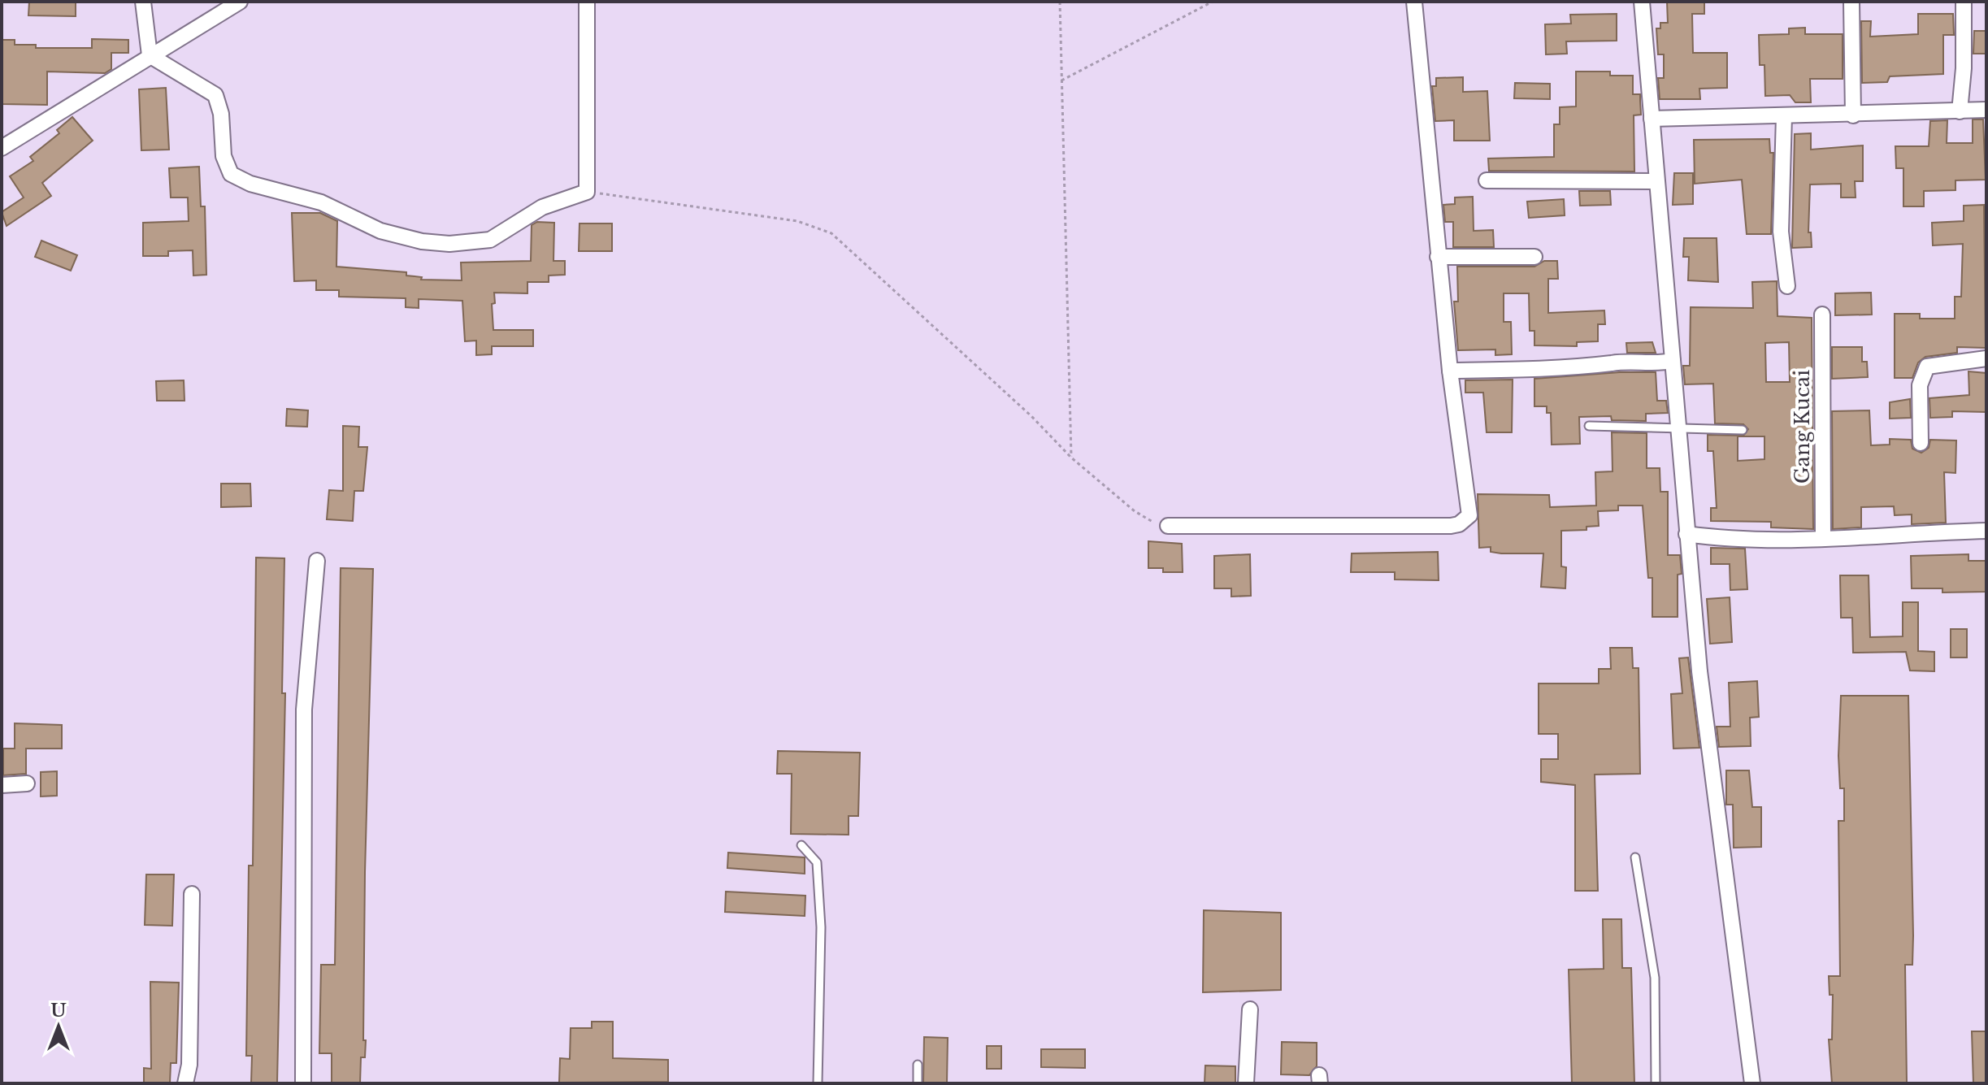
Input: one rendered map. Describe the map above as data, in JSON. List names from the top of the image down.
{
  "streets": {
    "street": ["Gang Kucai"]
  },
  "north": "top"
}
